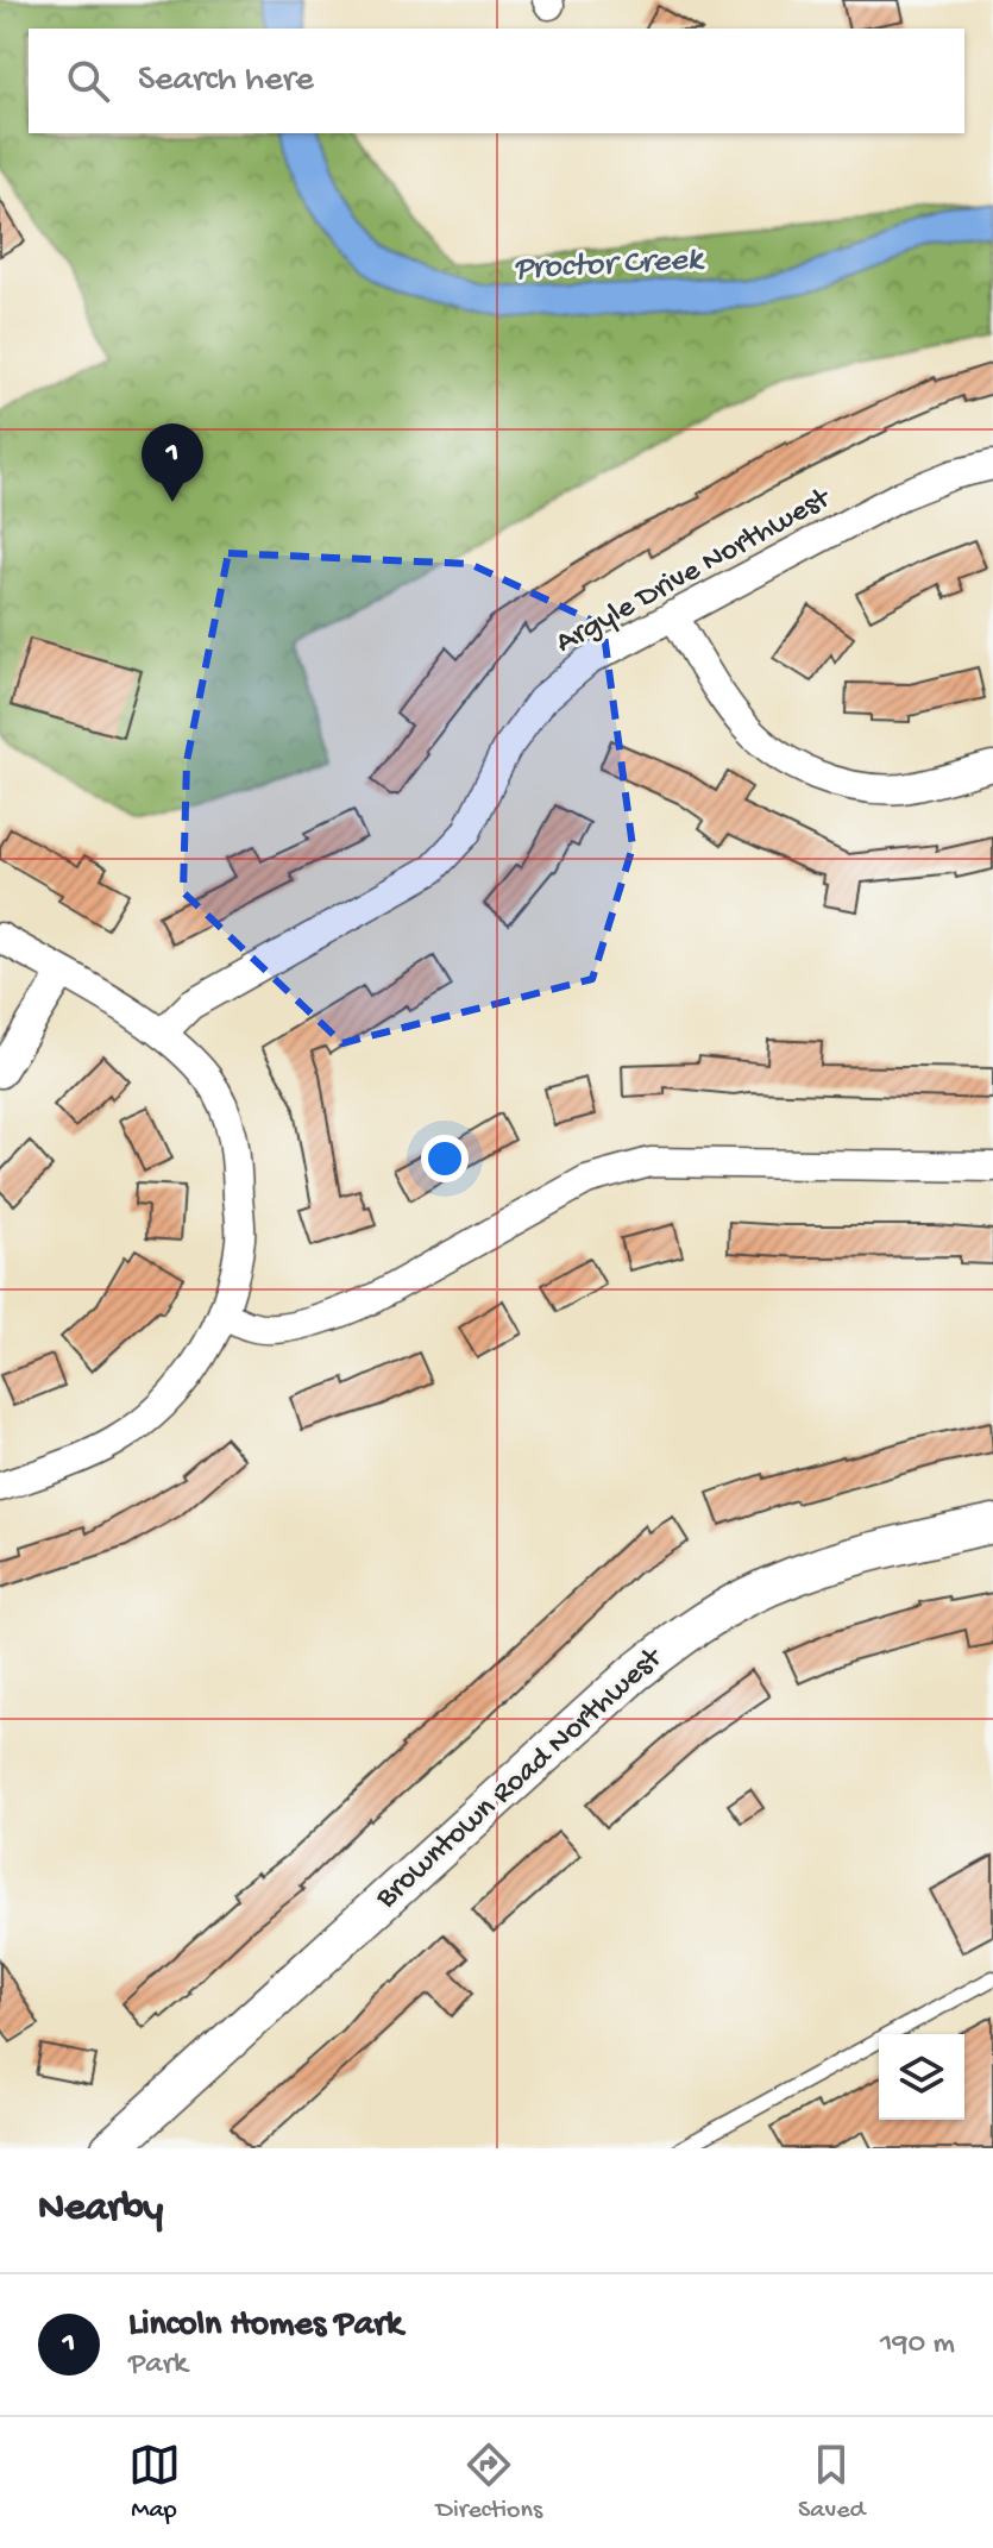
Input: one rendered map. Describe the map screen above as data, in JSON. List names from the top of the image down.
{
  "streets": {
    "street": ["Argyle Drive Northwest", "Browntown Road Northwest"]
  },
  "water": ["Proctor Creek"],
  "page": {
    "search": "Search here",
    "pins": "1",
    "heading": "Nearby",
    "list": [
      {
        "mark": "1",
        "name": "Lincoln Homes Park",
        "note": "Park",
        "value": "190 m"
      }
    ],
    "nav": ["Map", "Directions", "Saved"]
  }
}
